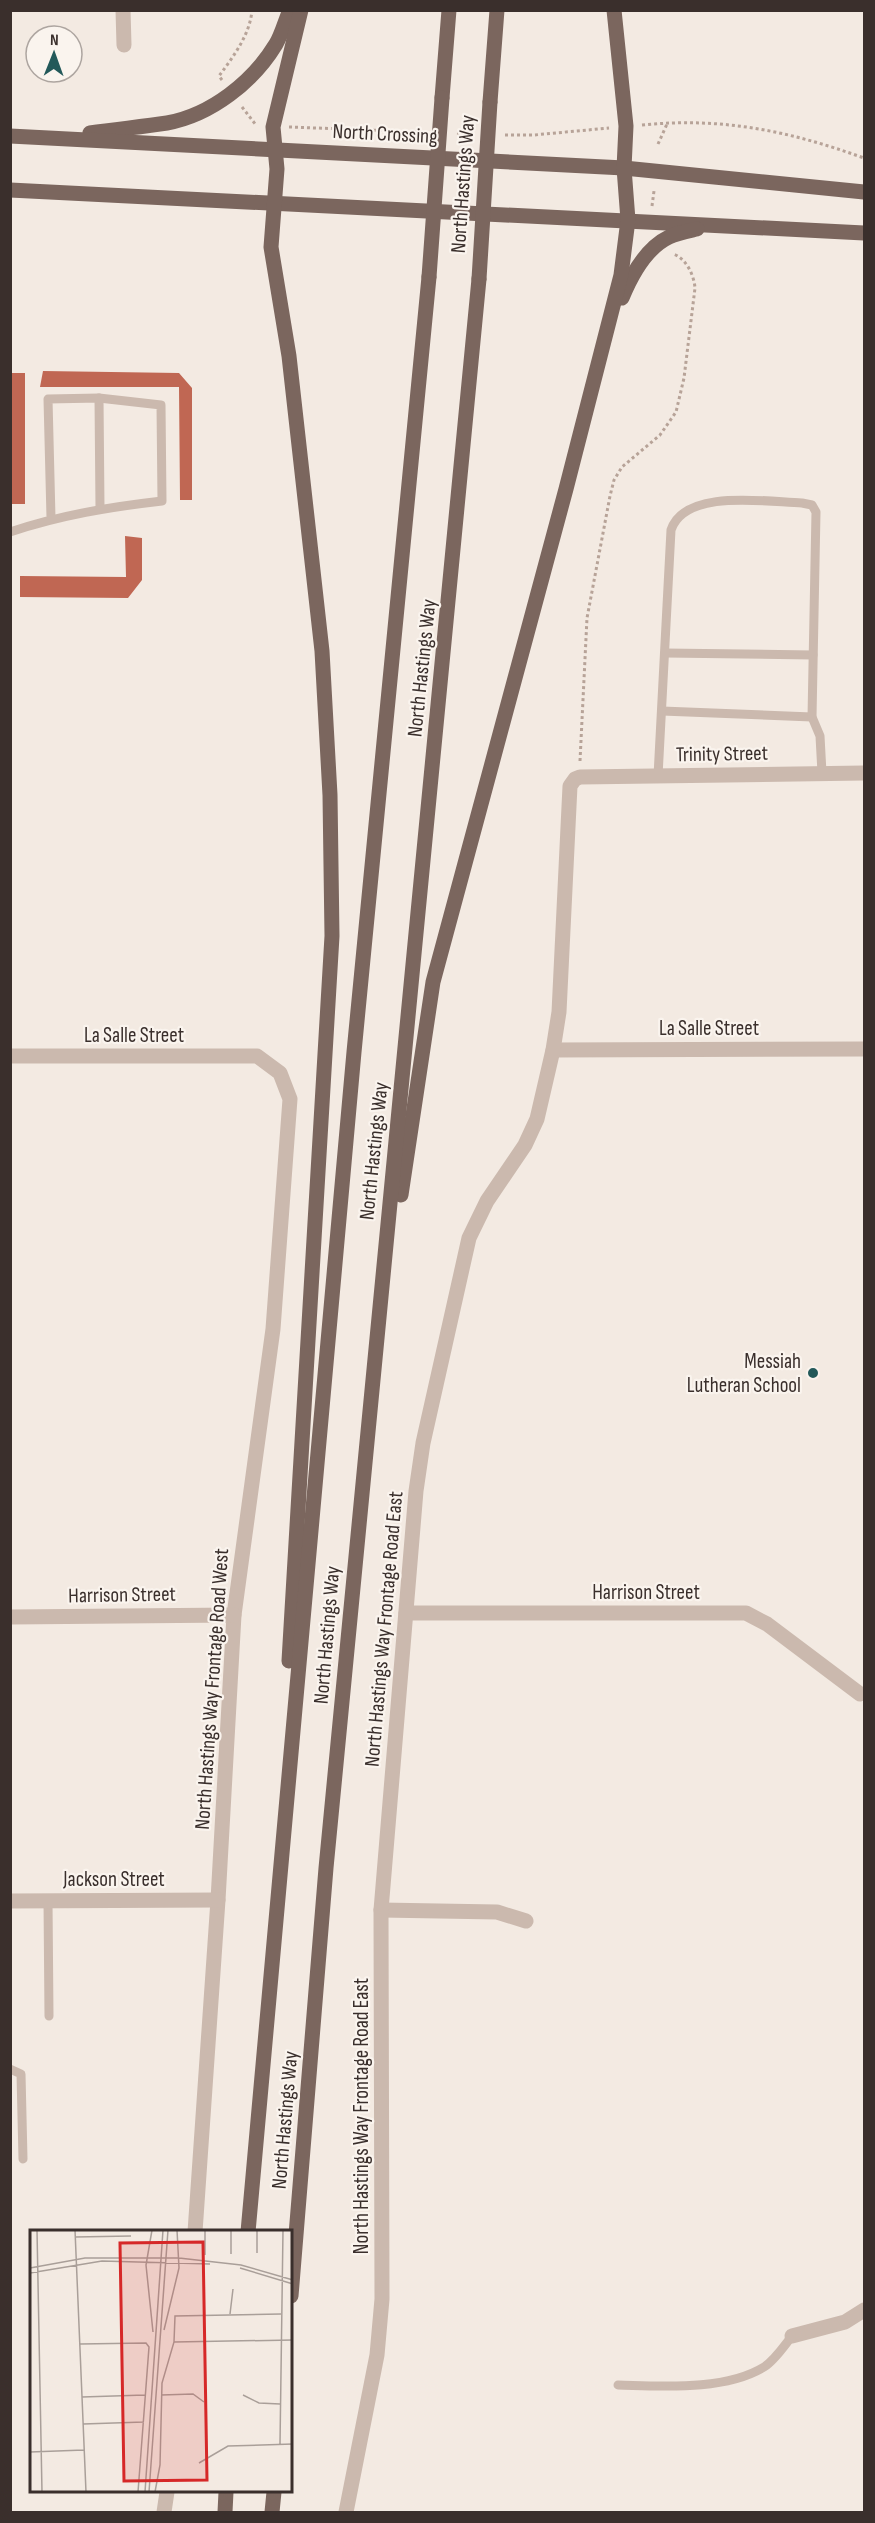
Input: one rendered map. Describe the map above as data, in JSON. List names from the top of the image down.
{
  "streets": {
    "main road": ["North Crossing", "North Hastings Way"],
    "street": [
      "Trinity Street",
      "La Salle Street",
      "Harrison Street",
      "North Hastings Way Frontage Road East",
      "North Hastings Way Frontage Road West",
      "Jackson Street"
    ]
  },
  "crossings": [
    ["Trinity Street", "North Hastings Way Frontage Road East"],
    ["La Salle Street", "North Hastings Way Frontage Road East"],
    ["La Salle Street", "North Hastings Way Frontage Road West"],
    ["Harrison Street", "North Hastings Way Frontage Road East"],
    ["Harrison Street", "North Hastings Way Frontage Road West"],
    ["North Hastings Way Frontage Road West", "Jackson Street"]
  ],
  "places": ["Messiah Lutheran School"],
  "north": "top"
}
